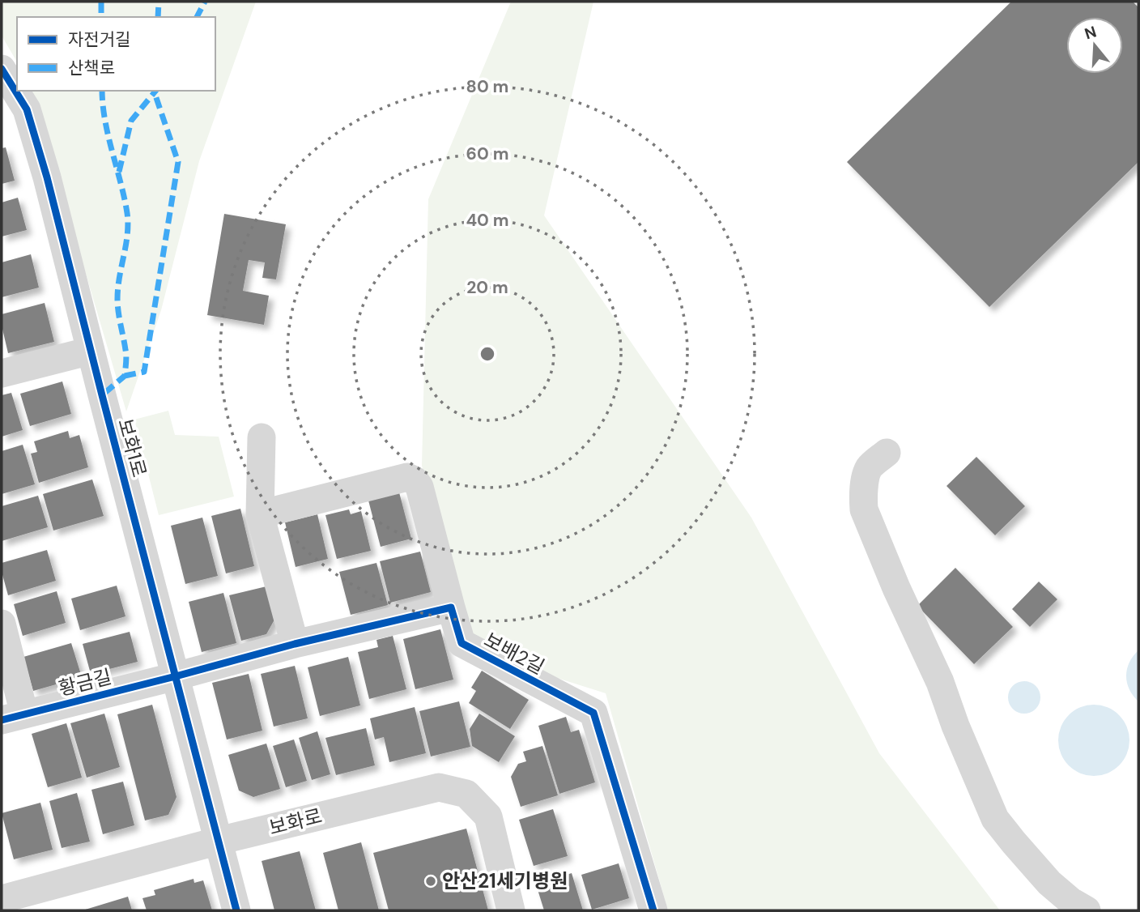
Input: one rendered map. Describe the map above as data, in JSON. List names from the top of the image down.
{
  "streets": {
    "street": [
      "보화1로",
      "보배2길",
      "황금길",
      "보화로"
    ]
  },
  "crossings": [
    ["보화1로", "황금길"],
    ["보화1로", "보화로"]
  ],
  "places": ["안산21세기병원"],
  "legend": ["자전거길", "산책로"],
  "north": "top",
  "rings": [
    "80 m",
    "60 m",
    "40 m",
    "20 m"
  ]
}
